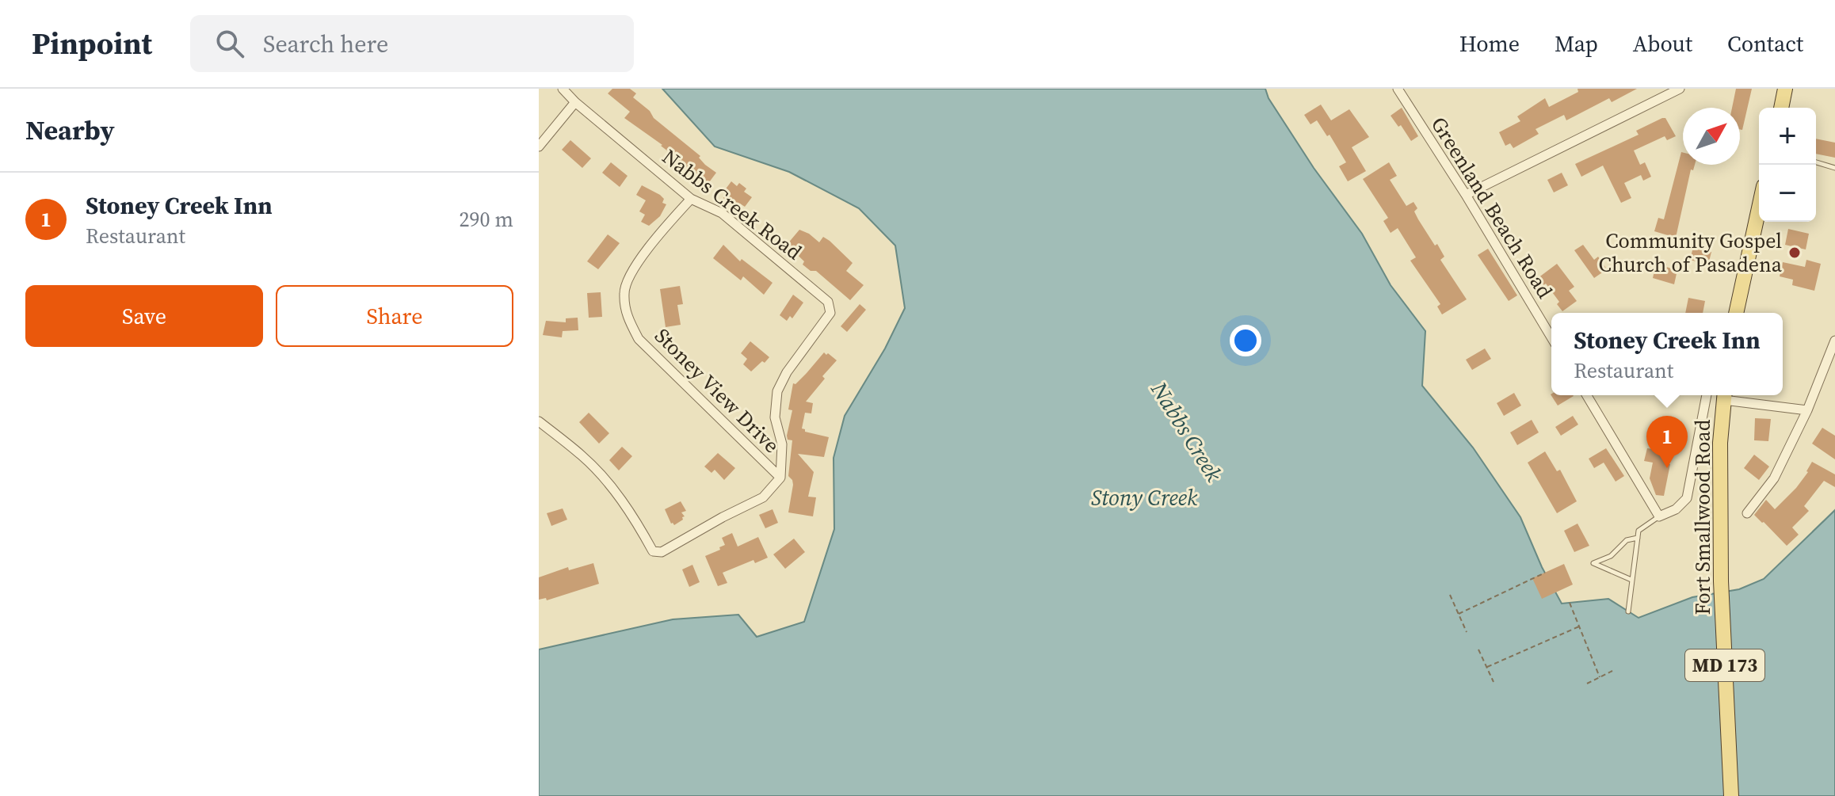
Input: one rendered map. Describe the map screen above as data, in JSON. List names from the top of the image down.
{
  "streets": {
    "main road": ["Fort Smallwood Road", "MD 173"],
    "street": ["Nabbs Creek Road", "Greenland Beach Road", "Stoney View Drive"]
  },
  "crossings": [
    ["Nabbs Creek Road", "Stoney View Drive"]
  ],
  "water": ["Nabbs Creek", "Stony Creek"],
  "places": ["Community Gospel Church of Pasadena"],
  "north": "top right",
  "page": {
    "header": "Pinpoint",
    "search": "Search here",
    "nav": [
      "Home",
      "Map",
      "About",
      "Contact"
    ],
    "heading": "Nearby",
    "map_buttons": ["+", "−"],
    "list": [
      {
        "mark": "1",
        "name": "Stoney Creek Inn",
        "note": "Restaurant",
        "value": "290 m"
      }
    ],
    "buttons": ["Save", "Share"],
    "popup": ["Stoney Creek Inn", "Restaurant"],
    "pins": "1"
  }
}
